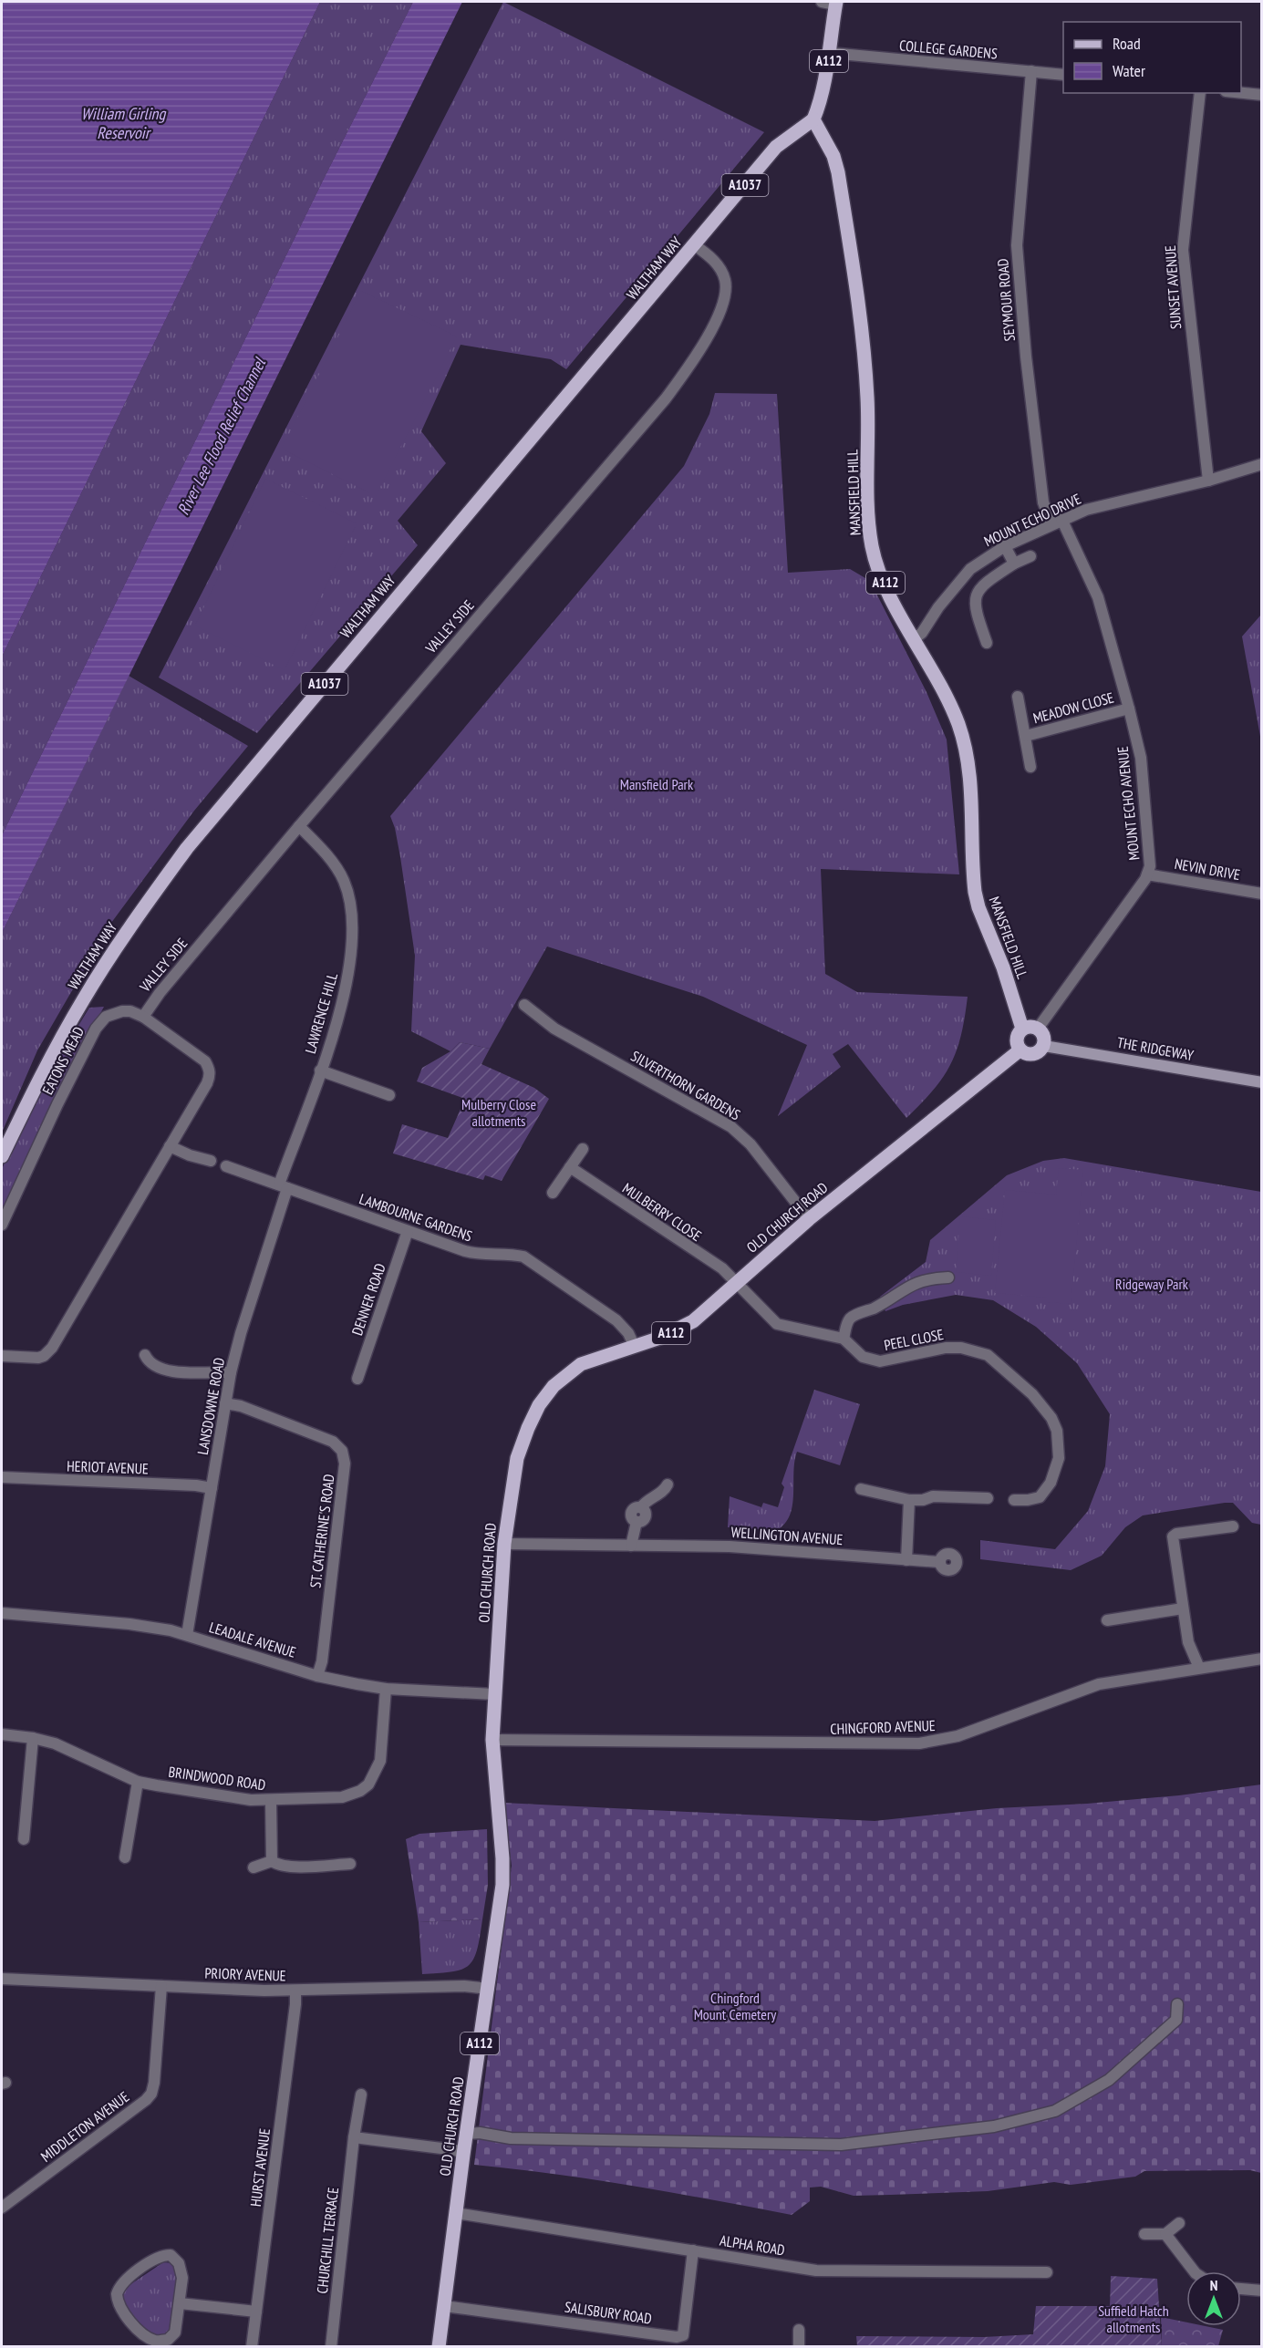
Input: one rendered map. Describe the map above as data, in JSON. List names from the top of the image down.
{
  "streets": {
    "main road": [
      "A112",
      "A1037",
      "WALTHAM WAY",
      "MANSFIELD HILL",
      "THE RIDGEWAY",
      "OLD CHURCH ROAD"
    ],
    "street": [
      "COLLEGE GARDENS",
      "SUNSET AVENUE",
      "SEYMOUR ROAD",
      "MOUNT ECHO DRIVE",
      "VALLEY SIDE",
      "MEADOW CLOSE",
      "MOUNT ECHO AVENUE",
      "NEVIN DRIVE",
      "LAWRENCE HILL",
      "EATONS MEAD",
      "SILVERTHORN GARDENS",
      "MULBERRY CLOSE",
      "LAMBOURNE GARDENS",
      "DENNER ROAD",
      "PEEL CLOSE",
      "LANSDOWNE ROAD",
      "HERIOT AVENUE",
      "ST. CATHERINE'S ROAD",
      "WELLINGTON AVENUE",
      "LEADALE AVENUE",
      "CHINGFORD AVENUE",
      "BRINDWOOD ROAD",
      "PRIORY AVENUE",
      "MIDDLETON AVENUE",
      "HURST AVENUE",
      "CHURCHILL TERRACE",
      "ALPHA ROAD",
      "SALISBURY ROAD"
    ]
  },
  "crossings": [
    ["COLLEGE GARDENS", "A112"],
    ["COLLEGE GARDENS", "SEYMOUR ROAD"],
    ["A112", "WALTHAM WAY"],
    ["A112", "MANSFIELD HILL"],
    ["A112", "MOUNT ECHO AVENUE"],
    ["A112", "THE RIDGEWAY"],
    ["A112", "OLD CHURCH ROAD"],
    ["WALTHAM WAY", "MANSFIELD HILL"],
    ["WALTHAM WAY", "VALLEY SIDE"],
    ["SUNSET AVENUE", "MOUNT ECHO DRIVE"],
    ["SEYMOUR ROAD", "MOUNT ECHO DRIVE"],
    ["SEYMOUR ROAD", "MOUNT ECHO AVENUE"],
    ["MANSFIELD HILL", "MOUNT ECHO DRIVE"],
    ["MANSFIELD HILL", "MOUNT ECHO AVENUE"],
    ["MANSFIELD HILL", "THE RIDGEWAY"],
    ["MANSFIELD HILL", "OLD CHURCH ROAD"],
    ["MOUNT ECHO DRIVE", "MOUNT ECHO AVENUE"],
    ["VALLEY SIDE", "LAWRENCE HILL"],
    ["VALLEY SIDE", "EATONS MEAD"],
    ["MEADOW CLOSE", "MOUNT ECHO AVENUE"],
    ["MOUNT ECHO AVENUE", "NEVIN DRIVE"],
    ["MOUNT ECHO AVENUE", "THE RIDGEWAY"],
    ["MOUNT ECHO AVENUE", "OLD CHURCH ROAD"],
    ["LAWRENCE HILL", "LAMBOURNE GARDENS"],
    ["LAWRENCE HILL", "LANSDOWNE ROAD"],
    ["THE RIDGEWAY", "OLD CHURCH ROAD"],
    ["SILVERTHORN GARDENS", "OLD CHURCH ROAD"],
    ["MULBERRY CLOSE", "OLD CHURCH ROAD"],
    ["LAMBOURNE GARDENS", "OLD CHURCH ROAD"],
    ["LAMBOURNE GARDENS", "DENNER ROAD"],
    ["LAMBOURNE GARDENS", "LANSDOWNE ROAD"],
    ["OLD CHURCH ROAD", "WELLINGTON AVENUE"],
    ["OLD CHURCH ROAD", "LEADALE AVENUE"],
    ["OLD CHURCH ROAD", "CHINGFORD AVENUE"],
    ["OLD CHURCH ROAD", "PRIORY AVENUE"],
    ["OLD CHURCH ROAD", "ALPHA ROAD"],
    ["OLD CHURCH ROAD", "SALISBURY ROAD"],
    ["LANSDOWNE ROAD", "HERIOT AVENUE"],
    ["LANSDOWNE ROAD", "ST. CATHERINE'S ROAD"],
    ["LANSDOWNE ROAD", "LEADALE AVENUE"],
    ["ST. CATHERINE'S ROAD", "LEADALE AVENUE"],
    ["LEADALE AVENUE", "BRINDWOOD ROAD"],
    ["PRIORY AVENUE", "MIDDLETON AVENUE"],
    ["PRIORY AVENUE", "HURST AVENUE"],
    ["ALPHA ROAD", "SALISBURY ROAD"]
  ],
  "water": ["William Girling Reservoir", "River Lee Flood Relief Channel"],
  "parks": [
    "Mansfield Park",
    "Mulberry Close allotments",
    "Ridgeway Park",
    "Chingford Mount Cemetery",
    "Suffield Hatch allotments"
  ],
  "legend": ["Road", "Water"],
  "north": "top"
}
